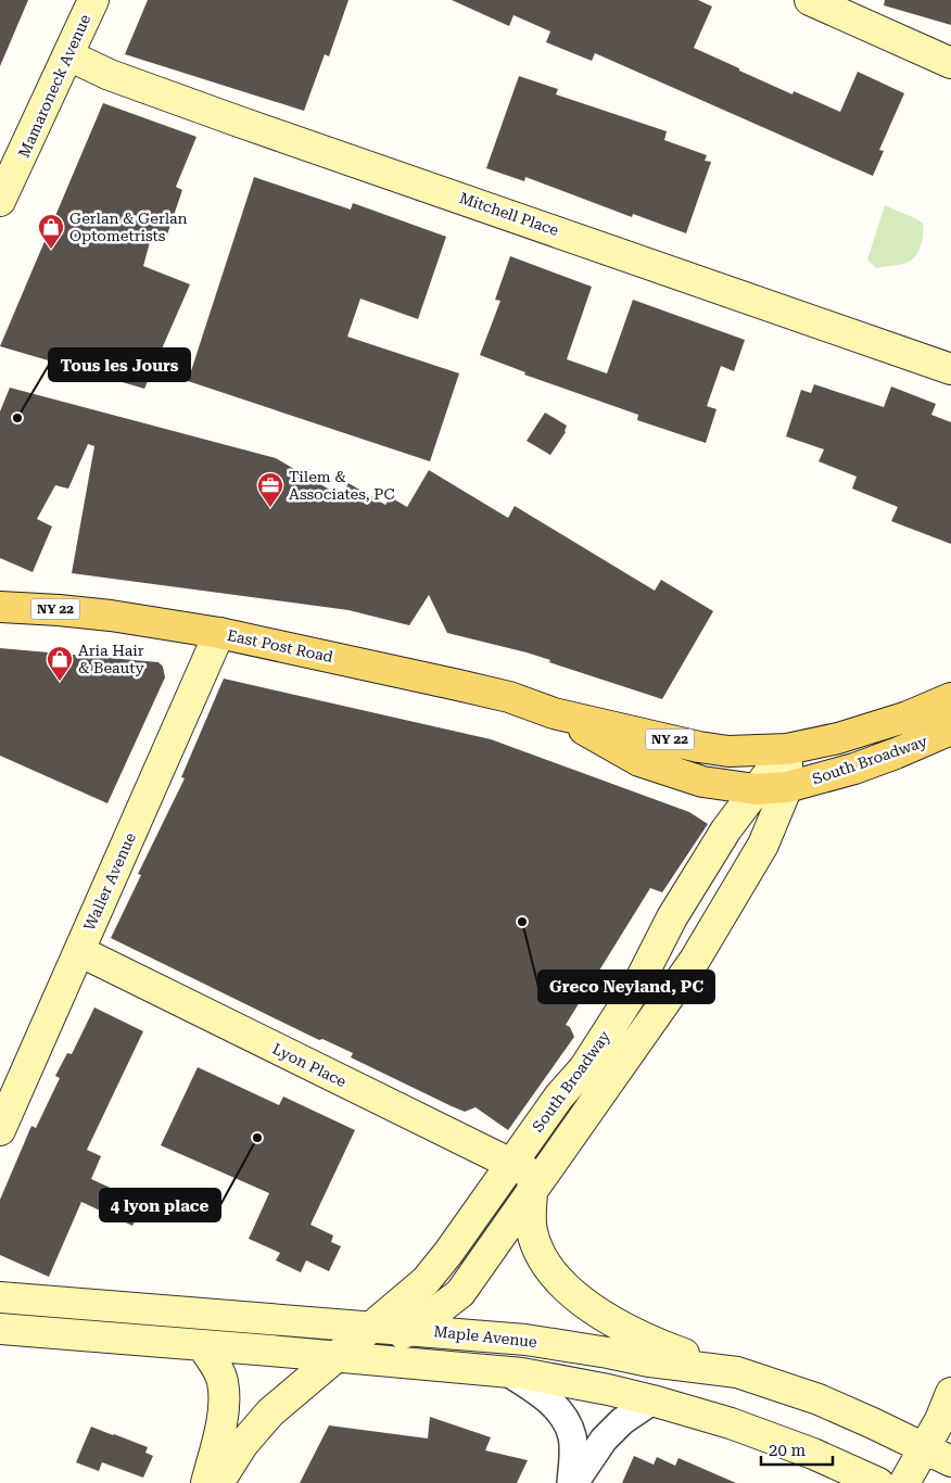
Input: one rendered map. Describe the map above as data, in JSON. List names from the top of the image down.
{
  "streets": {
    "main road": [
      "Mamaroneck Avenue",
      "Mitchell Place",
      "NY 22",
      "East Post Road",
      "South Broadway",
      "Waller Avenue",
      "Lyon Place",
      "Maple Avenue"
    ]
  },
  "crossings": [
    ["Mamaroneck Avenue", "Mitchell Place"],
    ["East Post Road", "South Broadway"],
    ["East Post Road", "Waller Avenue"],
    ["South Broadway", "Lyon Place"],
    ["South Broadway", "Maple Avenue"],
    ["Waller Avenue", "Lyon Place"]
  ],
  "places": {
    "shop": ["Gerlan & Gerlan Optometrists", "Aria Hair & Beauty"],
    "other": ["Tous les Jours", "Greco Neyland, PC", "4 lyon place"],
    "office": ["Tilem & Associates, PC"]
  },
  "scale_bar": "20 m"
}
